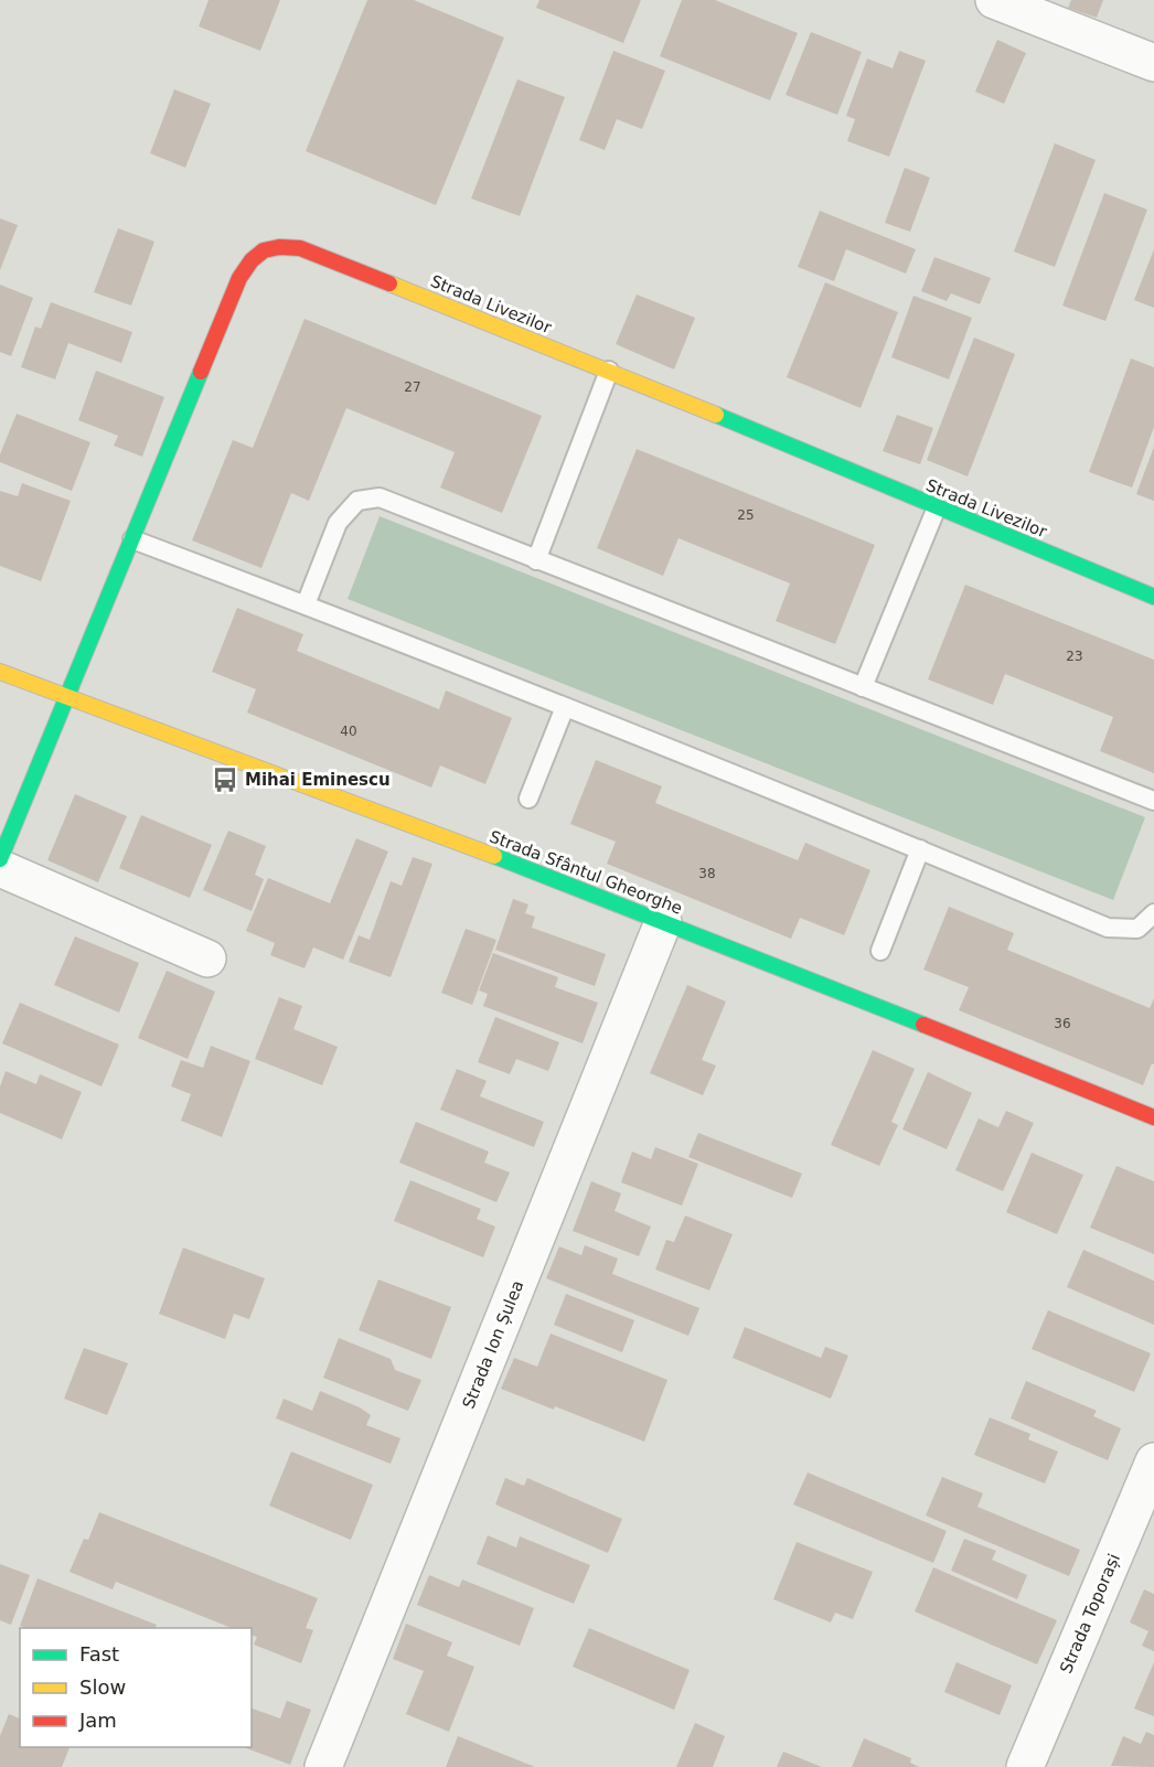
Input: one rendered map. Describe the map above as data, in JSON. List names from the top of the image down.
{
  "streets": {
    "street": [
      "Strada Livezilor",
      "Strada Sfântul Gheorghe",
      "Strada Ion Șulea",
      "Strada Toporași"
    ]
  },
  "crossings": [
    ["Strada Livezilor", "Strada Sfântul Gheorghe"],
    ["Strada Sfântul Gheorghe", "Strada Ion Șulea"]
  ],
  "places": {
    "bus stop": ["Mihai Eminescu"]
  },
  "house_numbers": [
    "27",
    "25",
    "23",
    "40",
    "38",
    "36"
  ],
  "legend": ["Fast", "Slow", "Jam"]
}
